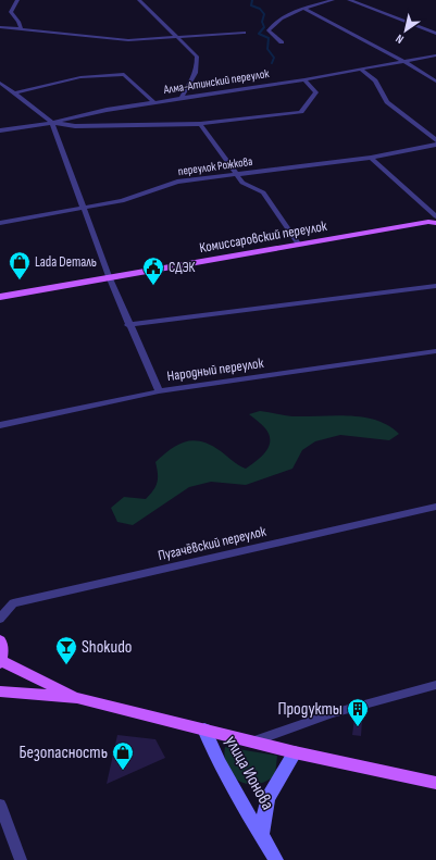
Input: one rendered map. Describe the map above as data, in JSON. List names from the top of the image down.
{
  "streets": {
    "main road": ["Комиссаровский переулок", "улица Ионова"],
    "street": [
      "Алма-Атинский переулок",
      "переулок Рожкова",
      "Народный переулок",
      "Пугачёвский переулок"
    ]
  },
  "places": {
    "shop": ["Lada Dеталь", "Безопасность"],
    "public building": ["СДЭК"],
    "bar": ["Shokudo"],
    "building": ["Продукты"]
  },
  "north": "bottom left"
}
